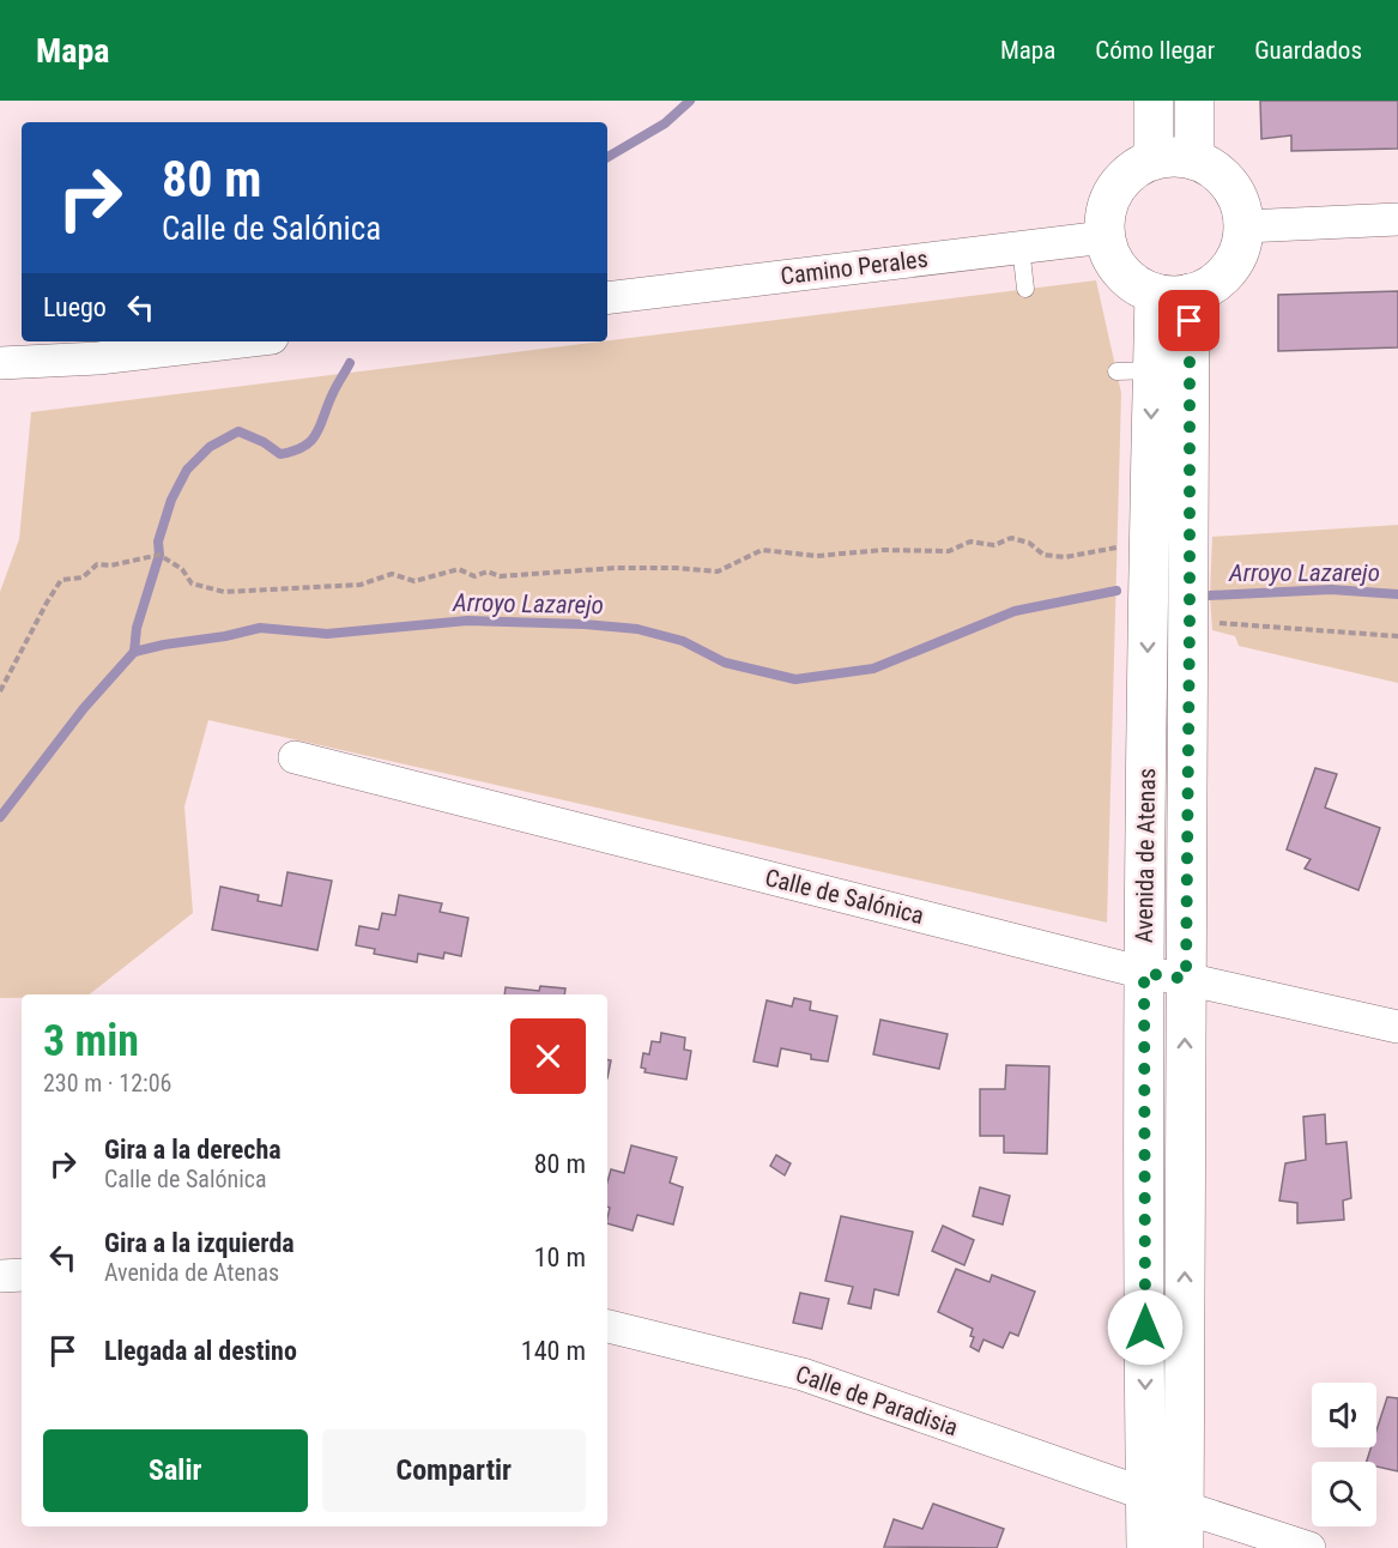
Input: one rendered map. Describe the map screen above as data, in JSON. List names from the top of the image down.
{
  "streets": {
    "main road": ["Avenida de Atenas"],
    "street": ["Camino Perales", "Calle de Salónica", "Calle de Paradisia"]
  },
  "crossings": [
    ["Camino Perales", "Avenida de Atenas"],
    ["Avenida de Atenas", "Calle de Salónica"],
    ["Avenida de Atenas", "Calle de Paradisia"]
  ],
  "water": ["Arroyo Lazarejo"],
  "page": {
    "header": "Mapa",
    "nav": ["Mapa", "Cómo llegar", "Guardados"],
    "turn": ["80 m", "Calle de Salónica"],
    "then": "Luego",
    "heading": ["3 min", "230 m · 12:06"],
    "list": [
      {
        "name": "Gira a la derecha",
        "note": "Calle de Salónica",
        "value": "80 m"
      },
      {
        "name": "Gira a la izquierda",
        "note": "Avenida de Atenas",
        "value": "10 m"
      },
      {
        "name": "Llegada al destino",
        "value": "140 m"
      }
    ],
    "buttons": ["Salir", "Compartir"]
  }
}
